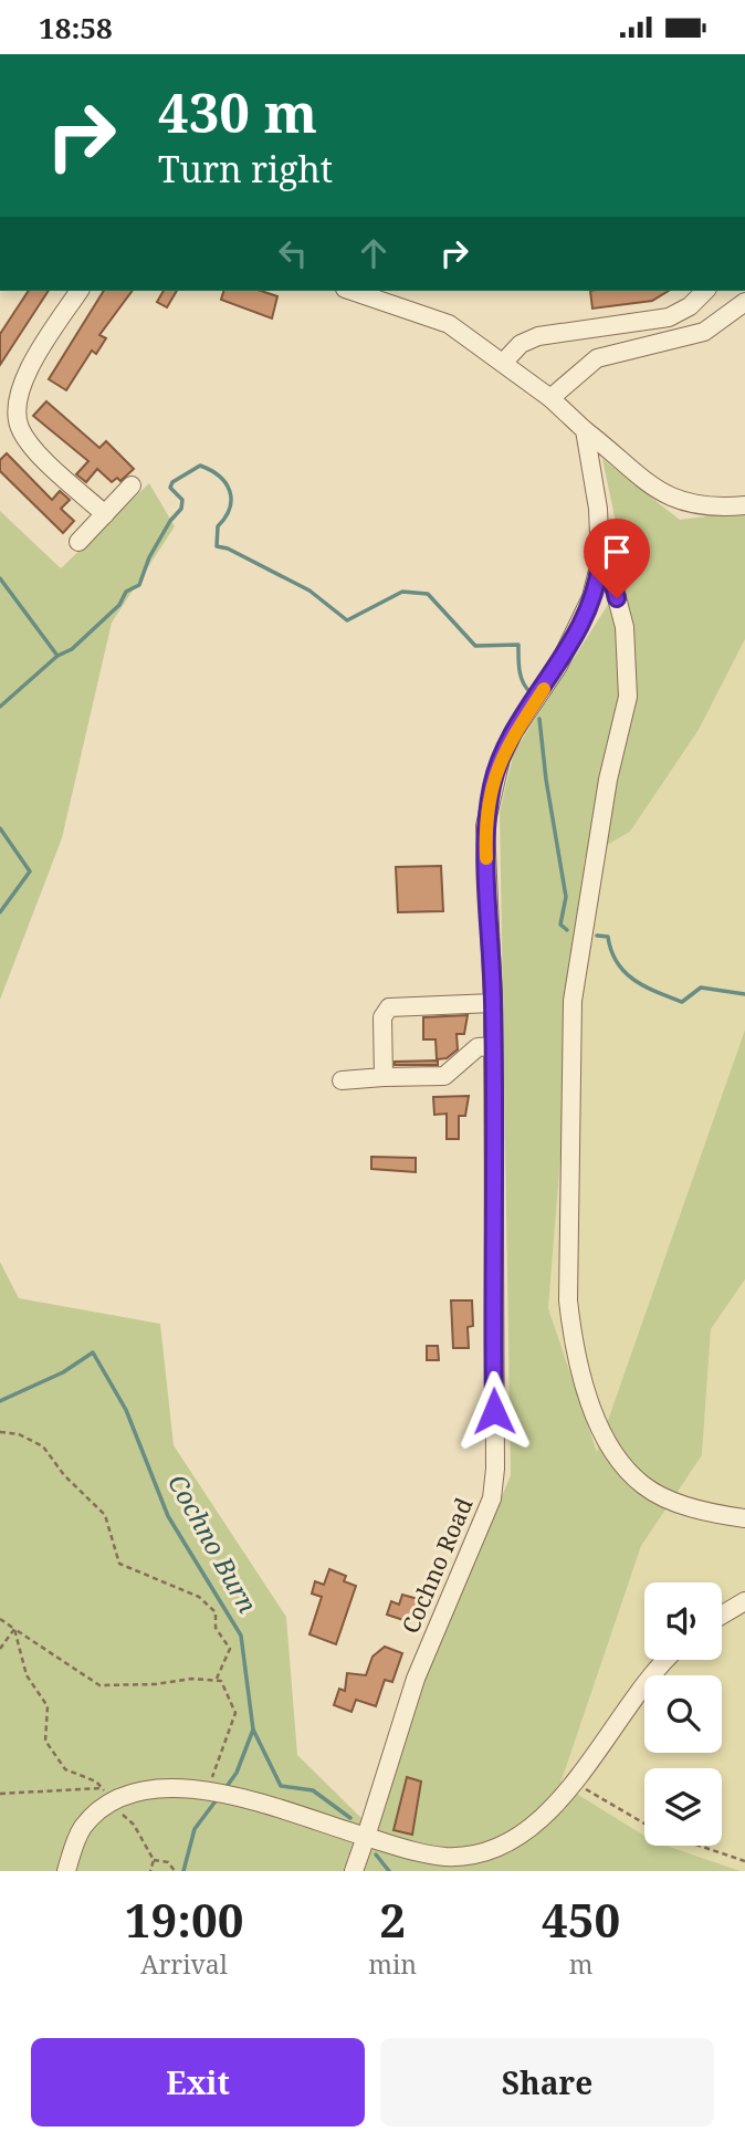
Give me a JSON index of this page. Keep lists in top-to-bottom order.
{
  "streets": {
    "street": ["Cochno Road"]
  },
  "water": ["Cochno Burn"],
  "page": {
    "status": "18:58",
    "turn": ["430 m", "Turn right"],
    "eta": [
      "19:00",
      "Arrival",
      "2",
      "min",
      "450",
      "m"
    ],
    "buttons": ["Exit", "Share"]
  }
}
